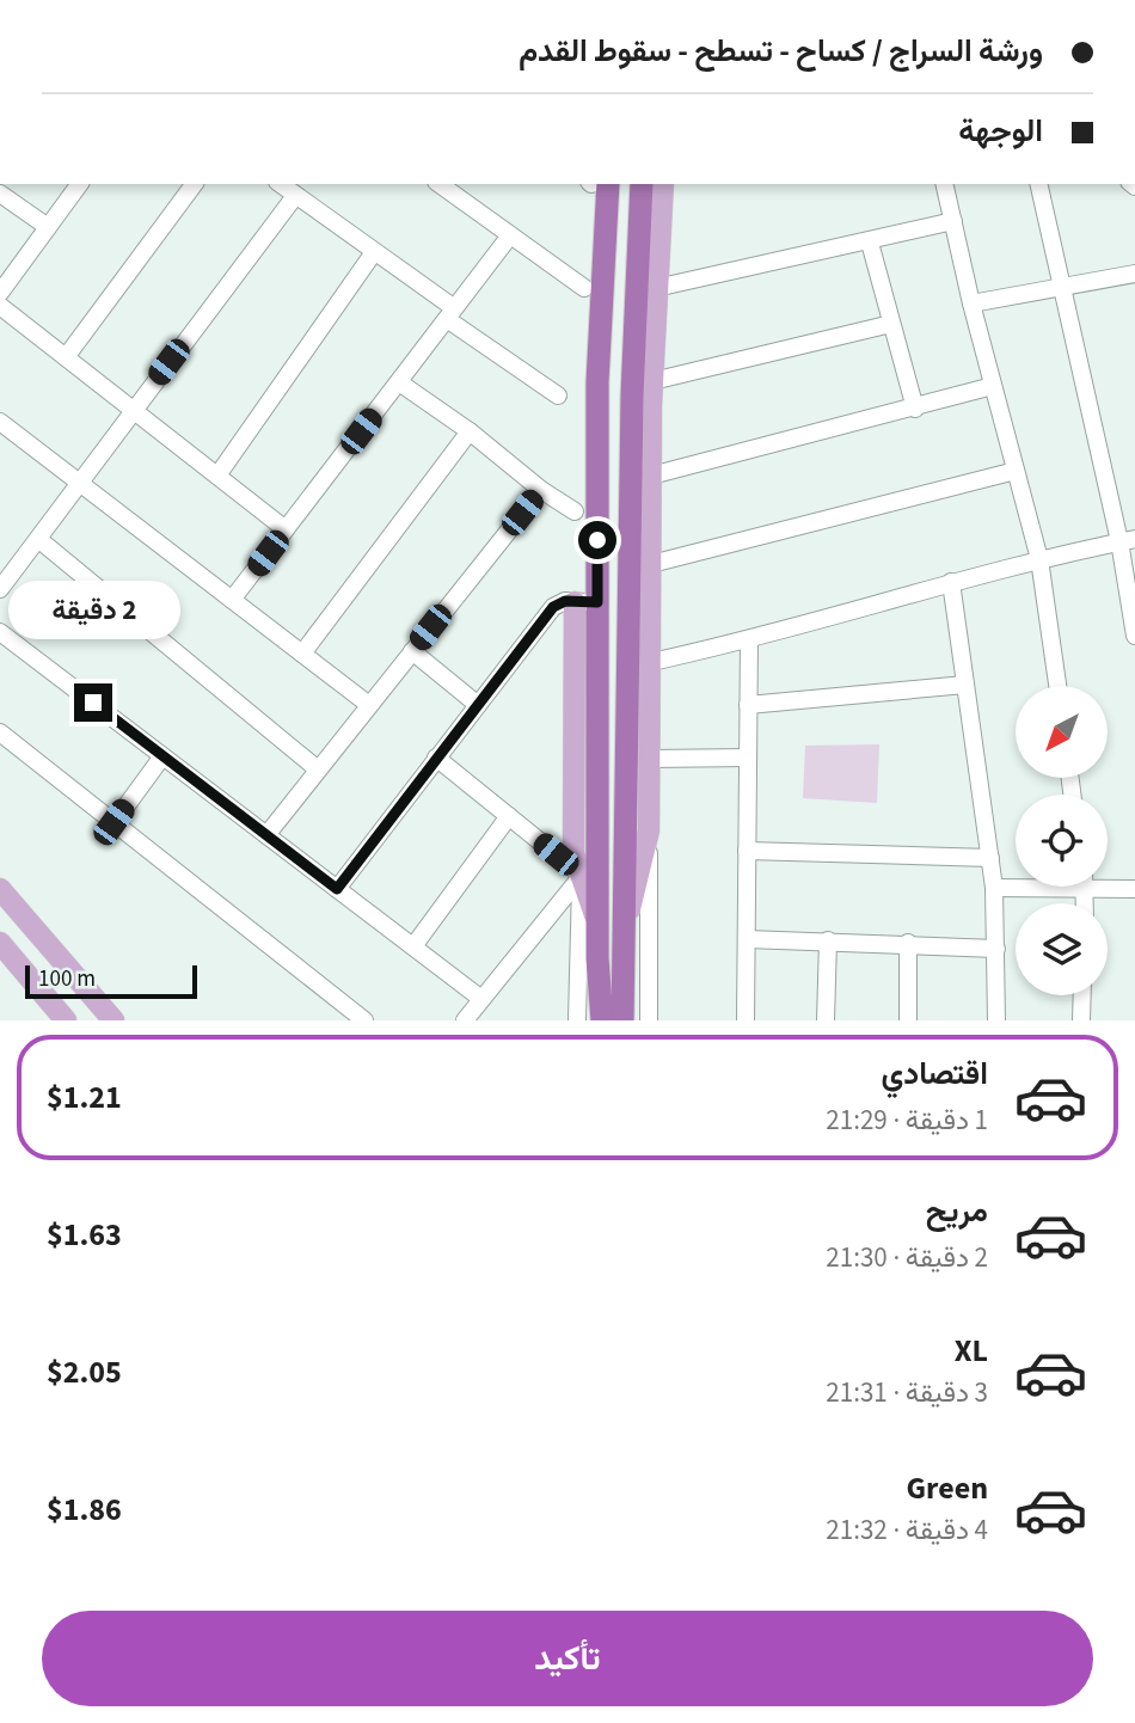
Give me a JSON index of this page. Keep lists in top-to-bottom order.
{
  "scale_bar": "100 m",
  "north": "bottom left",
  "page": {
    "banner": ["ورشة السراج / كساح - تسطح - سقوط القدم", "الوجهة"],
    "bubble": "2 دقيقة",
    "scale": "100 m",
    "list": [
      {
        "name": "اقتصادي",
        "note": "1 دقيقة · 21:29",
        "value": "$1.21"
      },
      {
        "name": "مريح",
        "note": "2 دقيقة · 21:30",
        "value": "$1.63"
      },
      {
        "name": "XL",
        "note": "3 دقيقة · 21:31",
        "value": "$2.05"
      },
      {
        "name": "Green",
        "note": "4 دقيقة · 21:32",
        "value": "$1.86"
      }
    ],
    "buttons": "تأكيد"
  }
}
